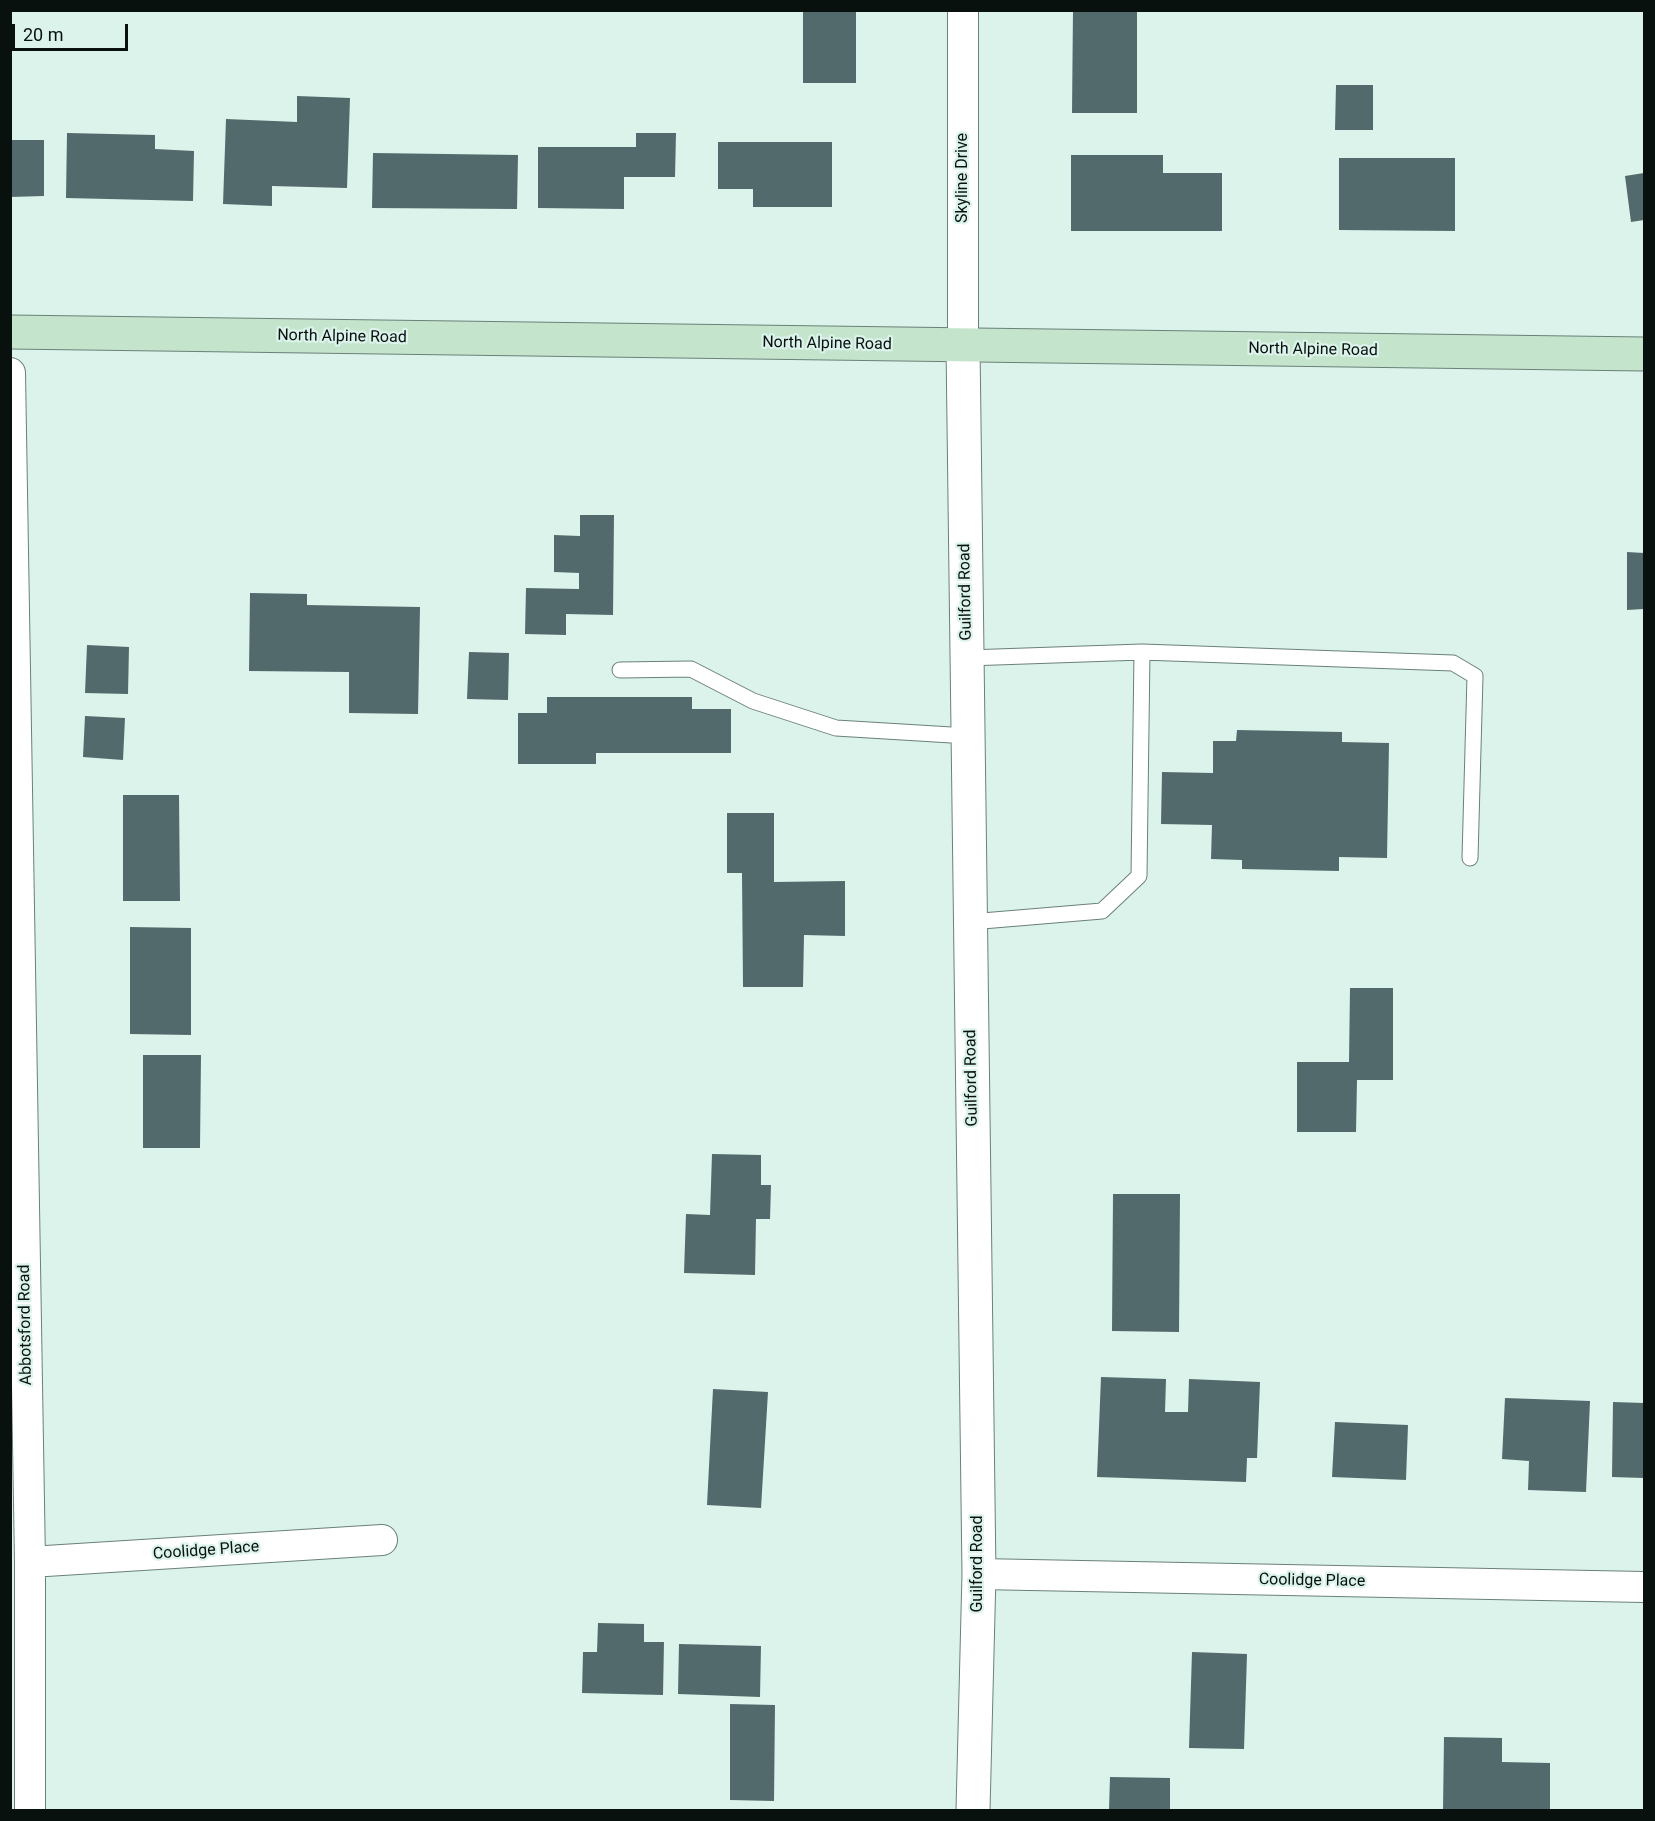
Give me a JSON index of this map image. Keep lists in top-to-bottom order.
{
  "streets": {
    "main road": ["North Alpine Road"],
    "street": [
      "Skyline Drive",
      "Guilford Road",
      "Abbotsford Road",
      "Coolidge Place"
    ]
  },
  "crossings": [
    ["Skyline Drive", "North Alpine Road"],
    ["Skyline Drive", "Guilford Road"],
    ["North Alpine Road", "Guilford Road"],
    ["Guilford Road", "Coolidge Place"],
    ["Abbotsford Road", "Coolidge Place"]
  ],
  "scale_bar": "20 m"
}
